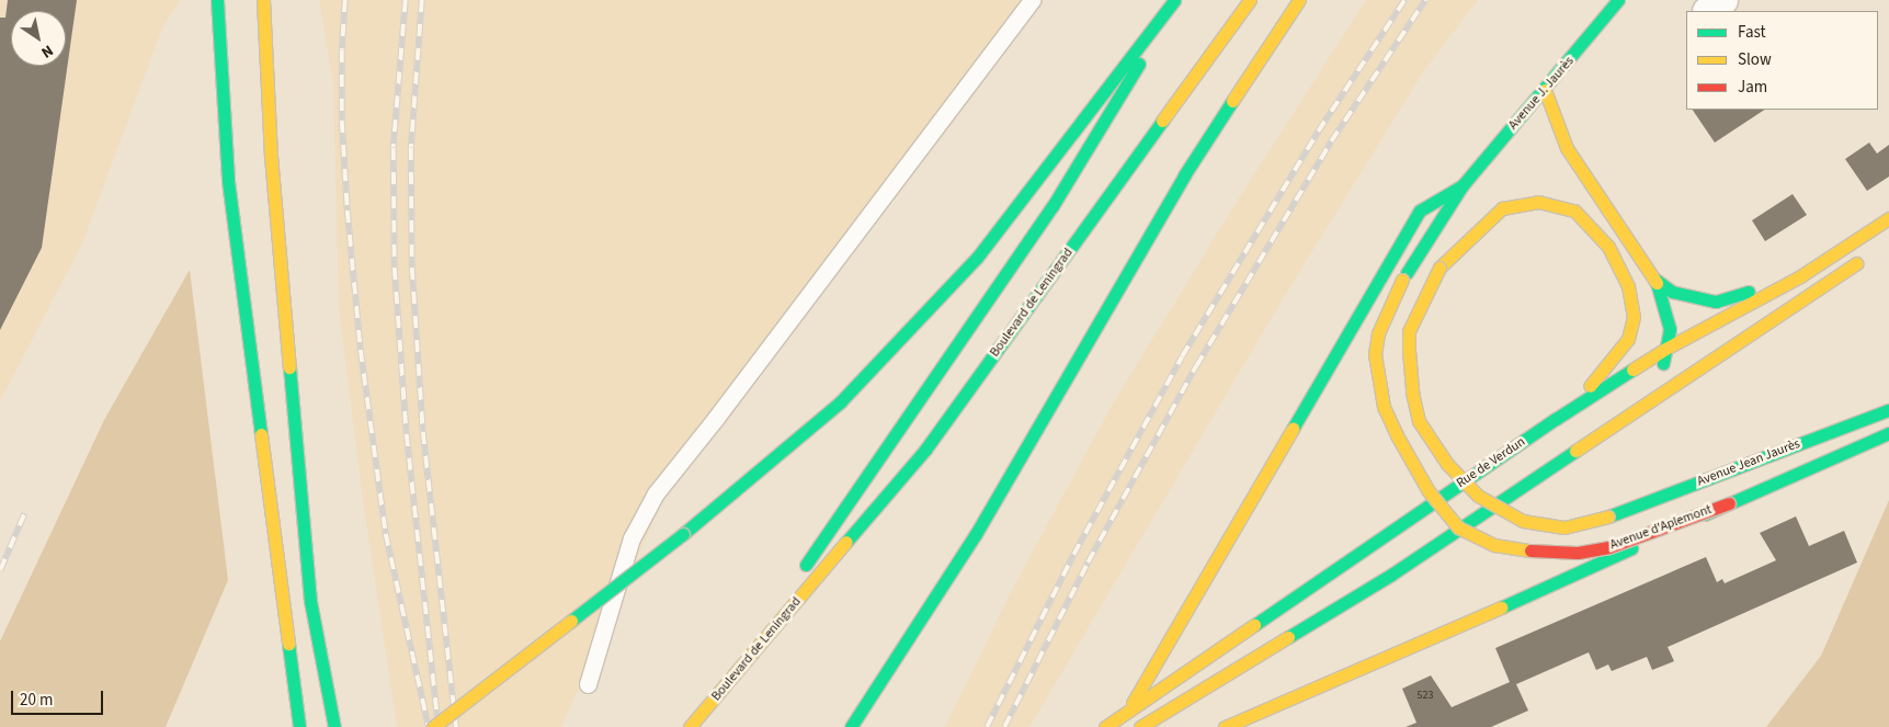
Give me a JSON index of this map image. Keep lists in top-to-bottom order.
{
  "streets": {
    "main road": [
      "Avenue J. Jaurès",
      "Boulevard de Leningrad",
      "Rue de Verdun",
      "Avenue Jean Jaurès",
      "Avenue d'Aplemont"
    ]
  },
  "crossings": [
    ["Avenue J. Jaurès", "Avenue d'Aplemont"],
    ["Avenue Jean Jaurès", "Avenue d'Aplemont"]
  ],
  "house_numbers": ["523"],
  "legend": ["Fast", "Slow", "Jam"],
  "scale_bar": "20 m",
  "north": "bottom right"
}
